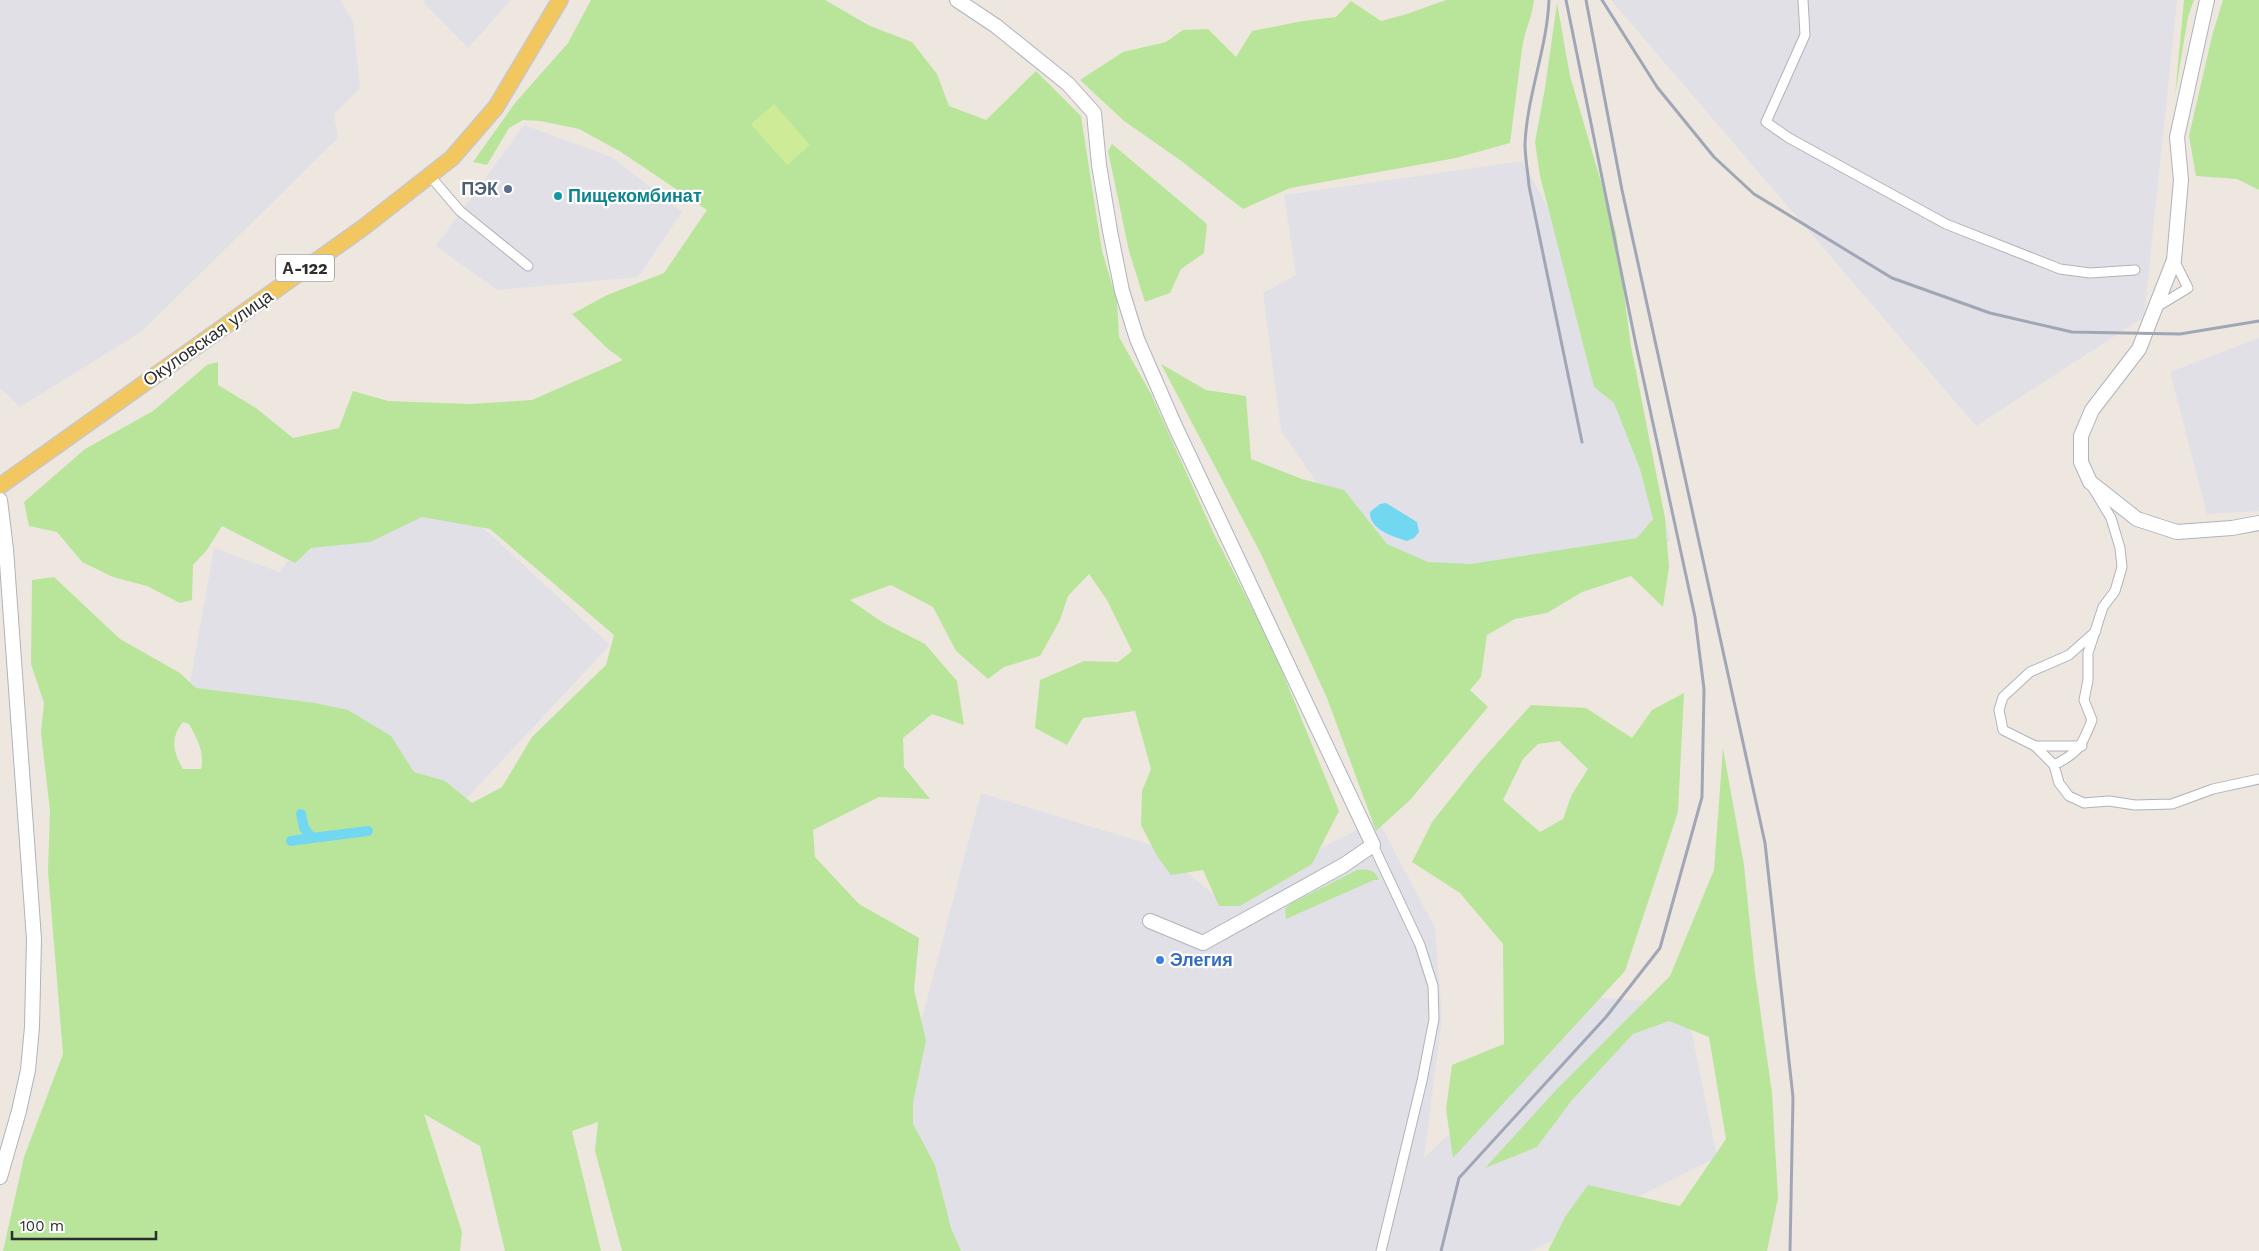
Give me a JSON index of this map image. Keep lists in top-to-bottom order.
{
  "streets": {
    "main road": ["А-122", "Окуловская улица"]
  },
  "places": ["ПЭК", "Пищекомбинат", "Элегия"],
  "scale_bar": "100 m"
}
